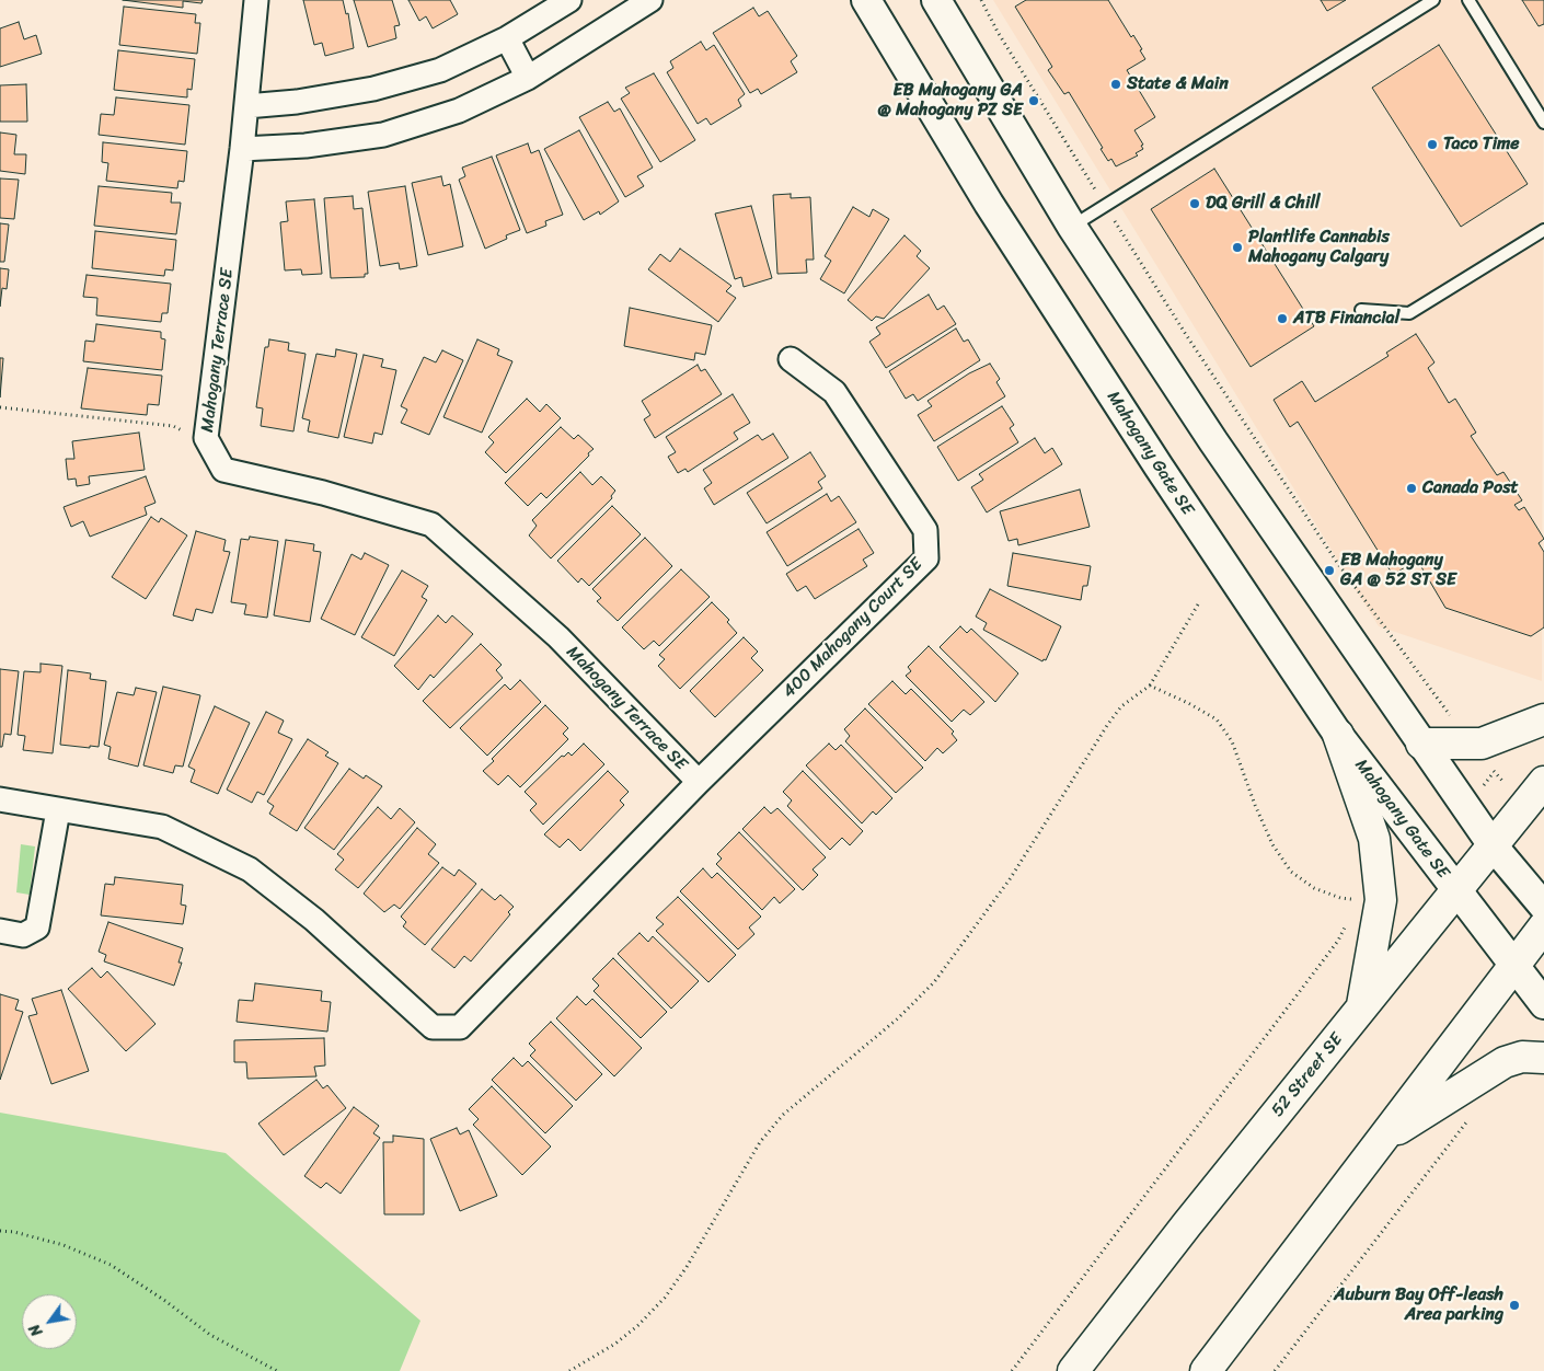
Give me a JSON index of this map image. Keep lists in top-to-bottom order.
{
  "streets": {
    "main road": ["52 Street SE"],
    "street": ["Mahogany Terrace SE", "Mahogany Gate SE", "400 Mahogany Court SE"]
  },
  "crossings": [
    ["Mahogany Terrace SE", "400 Mahogany Court SE"],
    ["Mahogany Gate SE", "52 Street SE"]
  ],
  "places": [
    "State & Main",
    "EB Mahogany GA @ Mahogany PZ SE",
    "Taco Time",
    "DQ Grill & Chill",
    "Plantlife Cannabis Mahogany Calgary",
    "ATB Financial",
    "Canada Post",
    "EB Mahogany GA @ 52 ST SE",
    "Auburn Bay Off-leash Area parking"
  ],
  "north": "bottom left"
}
